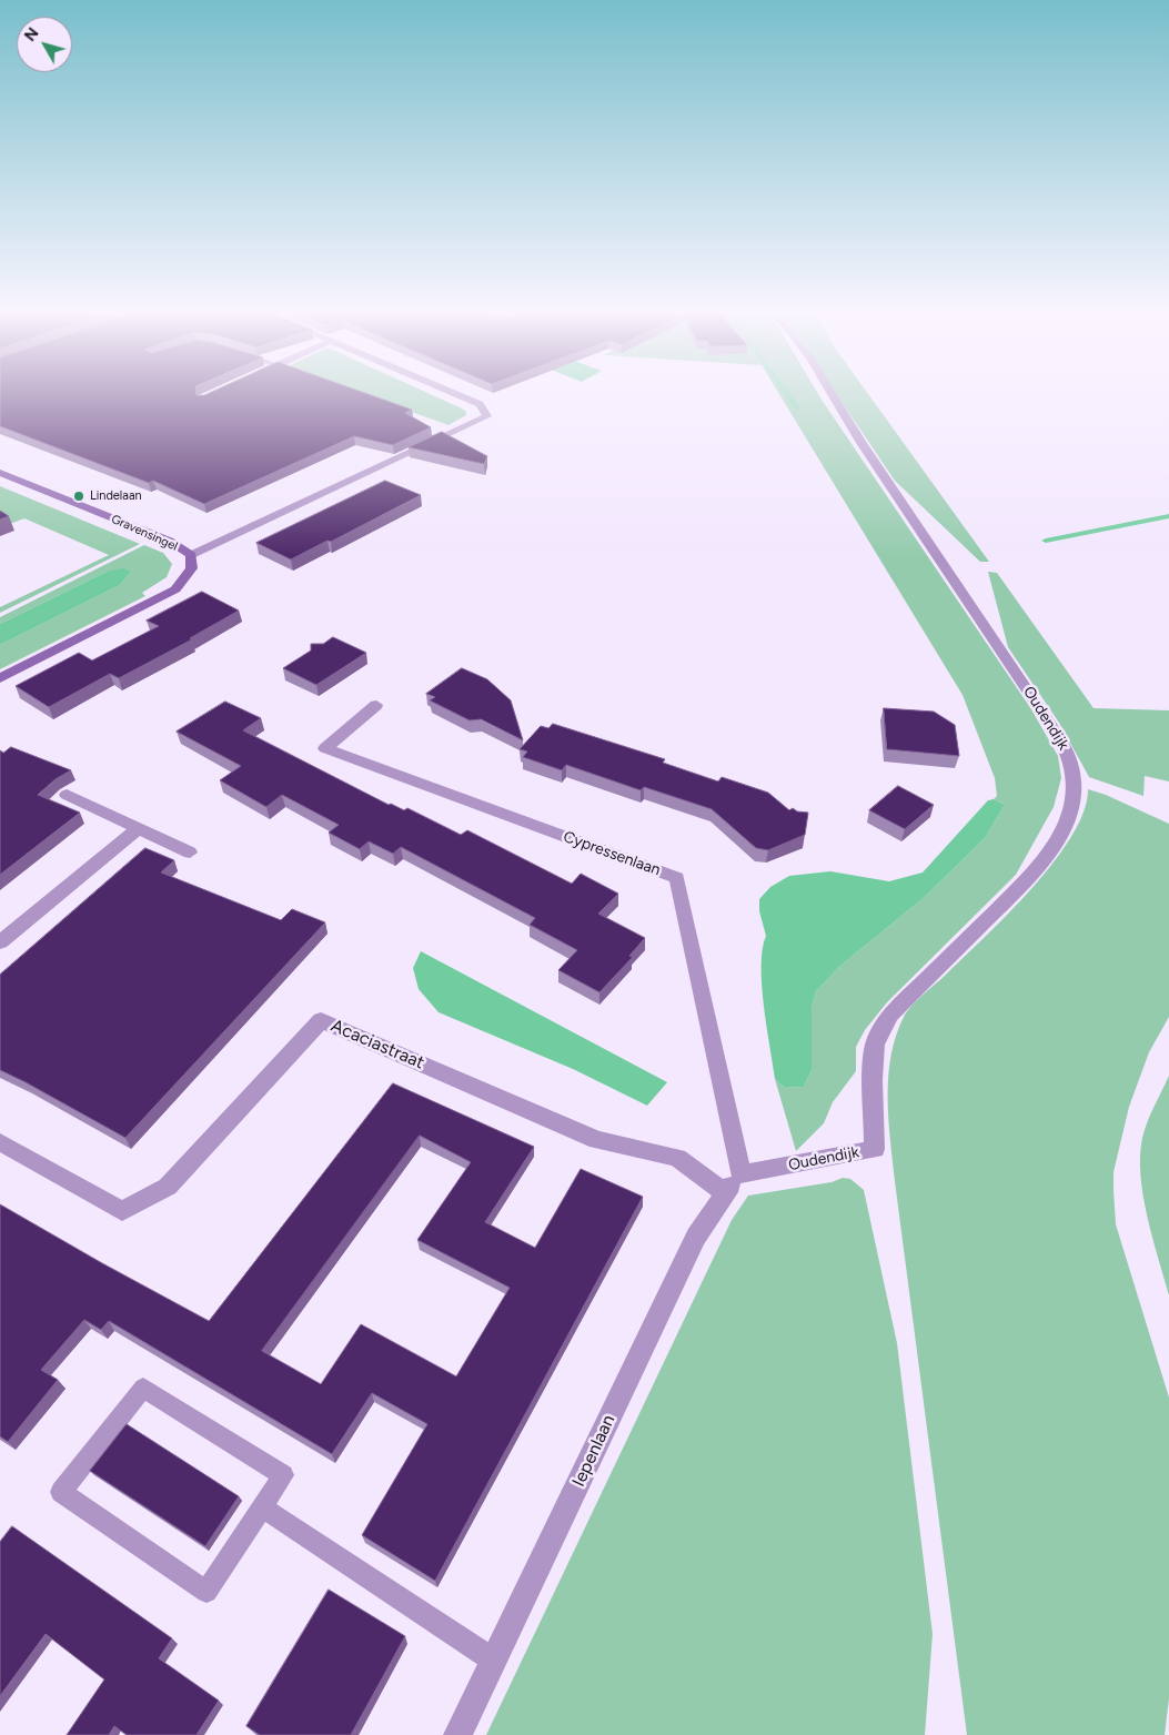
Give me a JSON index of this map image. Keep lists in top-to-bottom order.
{
  "streets": {
    "street": [
      "Gravensingel",
      "Oudendijk",
      "Cypressenlaan",
      "Acaciastraat",
      "Iepenlaan"
    ]
  },
  "crossings": [
    ["Oudendijk", "Cypressenlaan"],
    ["Oudendijk", "Acaciastraat"],
    ["Oudendijk", "Iepenlaan"],
    ["Cypressenlaan", "Acaciastraat"],
    ["Cypressenlaan", "Iepenlaan"],
    ["Acaciastraat", "Iepenlaan"]
  ],
  "places": ["Lindelaan"],
  "north": "top left"
}
